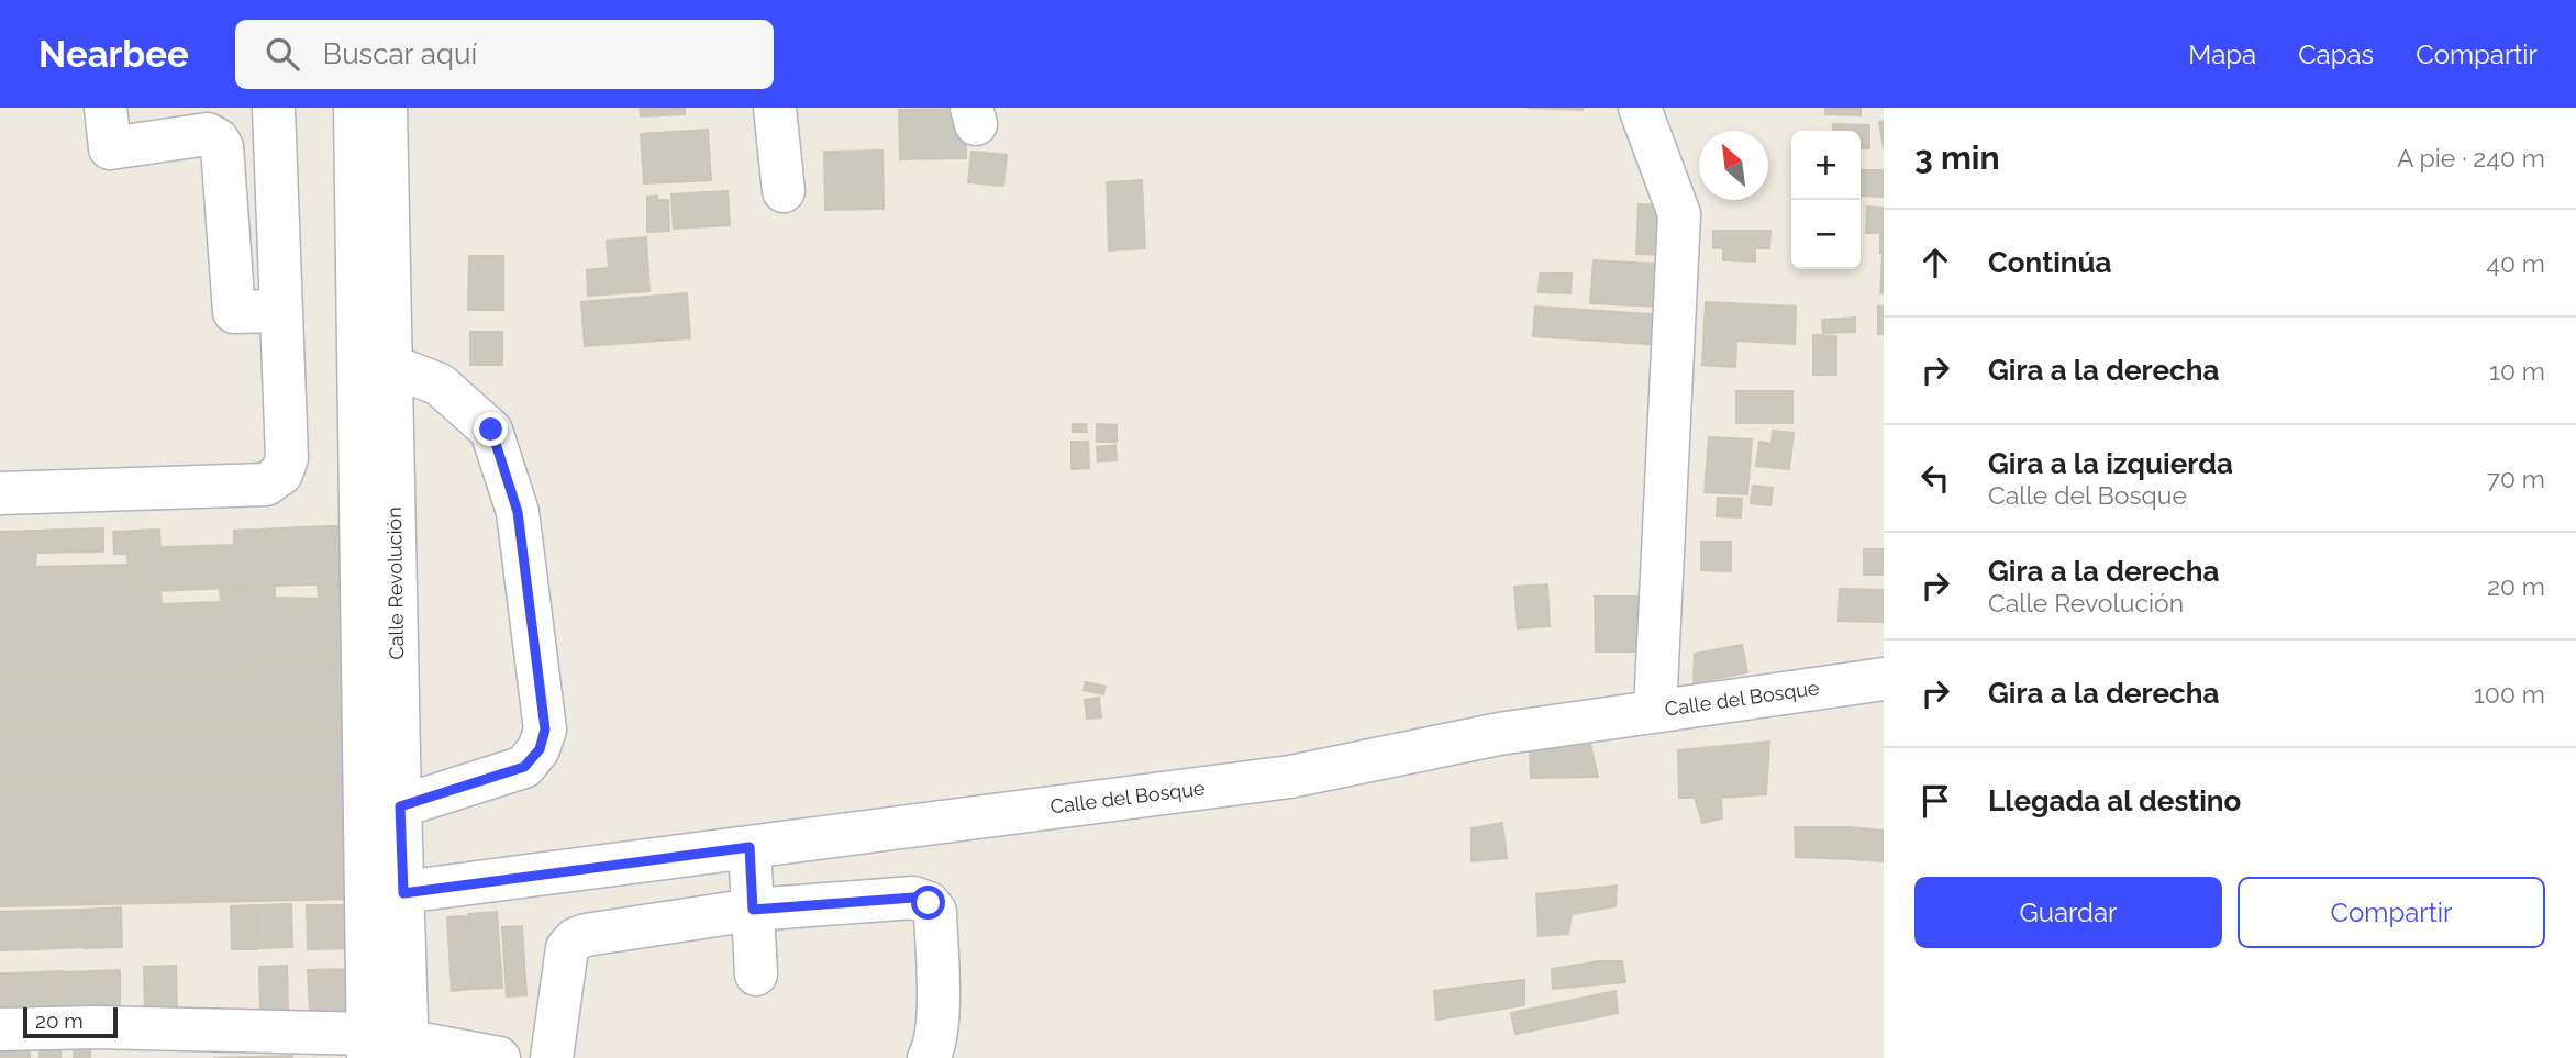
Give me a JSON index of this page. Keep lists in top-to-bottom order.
{
  "streets": {
    "street": ["Calle Revolución", "Calle del Bosque"]
  },
  "crossings": [
    ["Calle Revolución", "Calle del Bosque"]
  ],
  "scale_bar": "20 m",
  "north": "top left",
  "page": {
    "header": "Nearbee",
    "search": "Buscar aquí",
    "nav": ["Mapa", "Capas", "Compartir"],
    "heading": ["3 min", "A pie · 240 m"],
    "map_buttons": ["+", "−"],
    "list": [
      ["Continúa", "40 m"],
      ["Gira a la derecha", "10 m"],
      ["Gira a la izquierda", "Calle del Bosque", "70 m"],
      ["Gira a la derecha", "Calle Revolución", "20 m"],
      ["Gira a la derecha", "100 m"],
      "Llegada al destino"
    ],
    "buttons": ["Guardar", "Compartir"],
    "scale": "20 m"
  }
}
